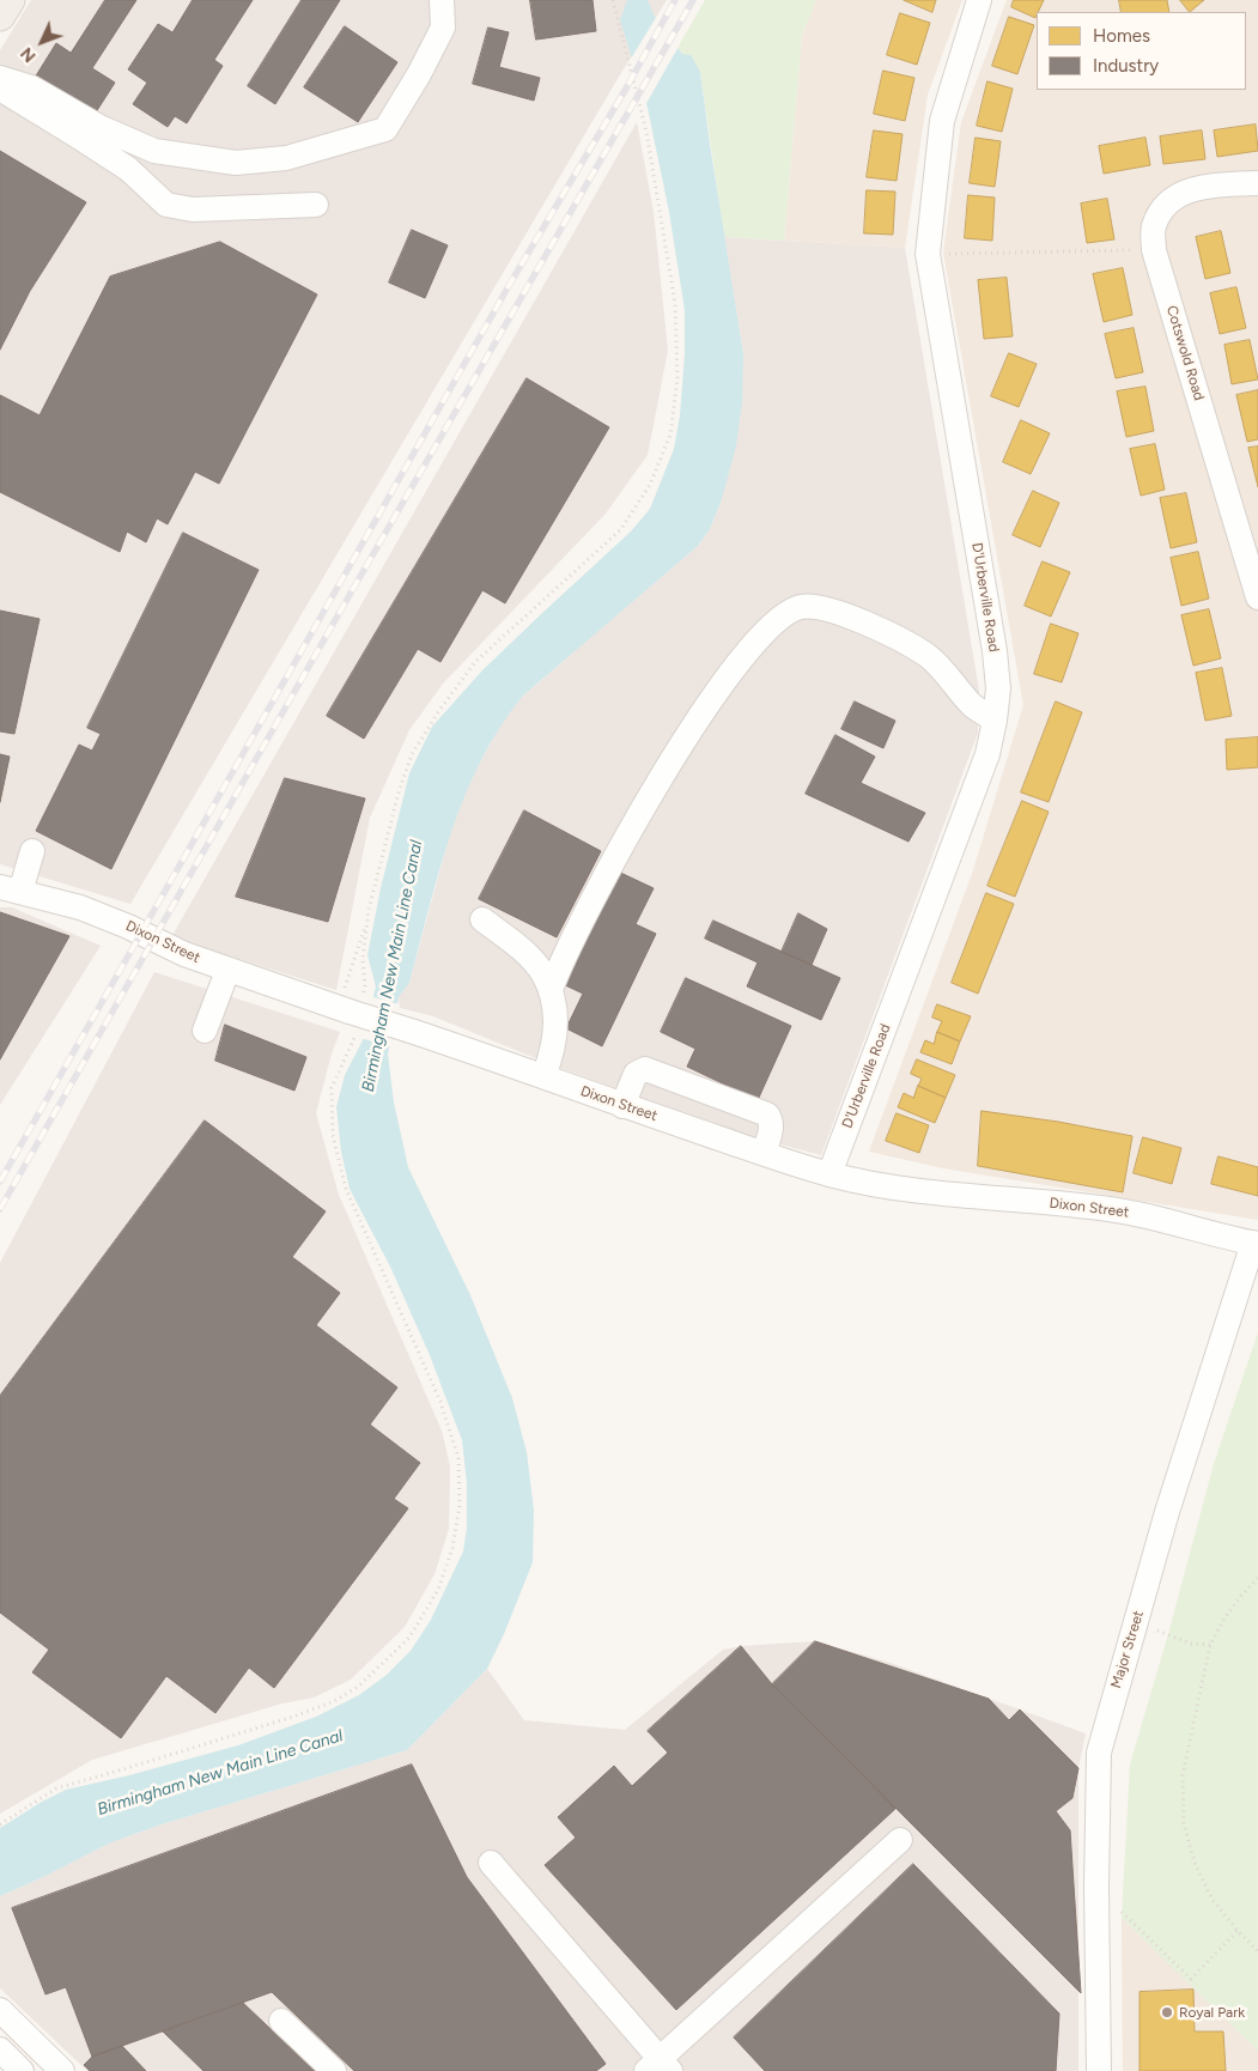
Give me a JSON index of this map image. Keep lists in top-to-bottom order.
{
  "streets": {
    "street": [
      "Cotswold Road",
      "D'Urberville Road",
      "Dixon Street",
      "Major Street"
    ]
  },
  "crossings": [
    ["D'Urberville Road", "Dixon Street"],
    ["Dixon Street", "Major Street"]
  ],
  "water": ["Birmingham New Main Line Canal"],
  "places": ["Royal Park"],
  "legend": ["Homes", "Industry"],
  "north": "bottom left"
}
